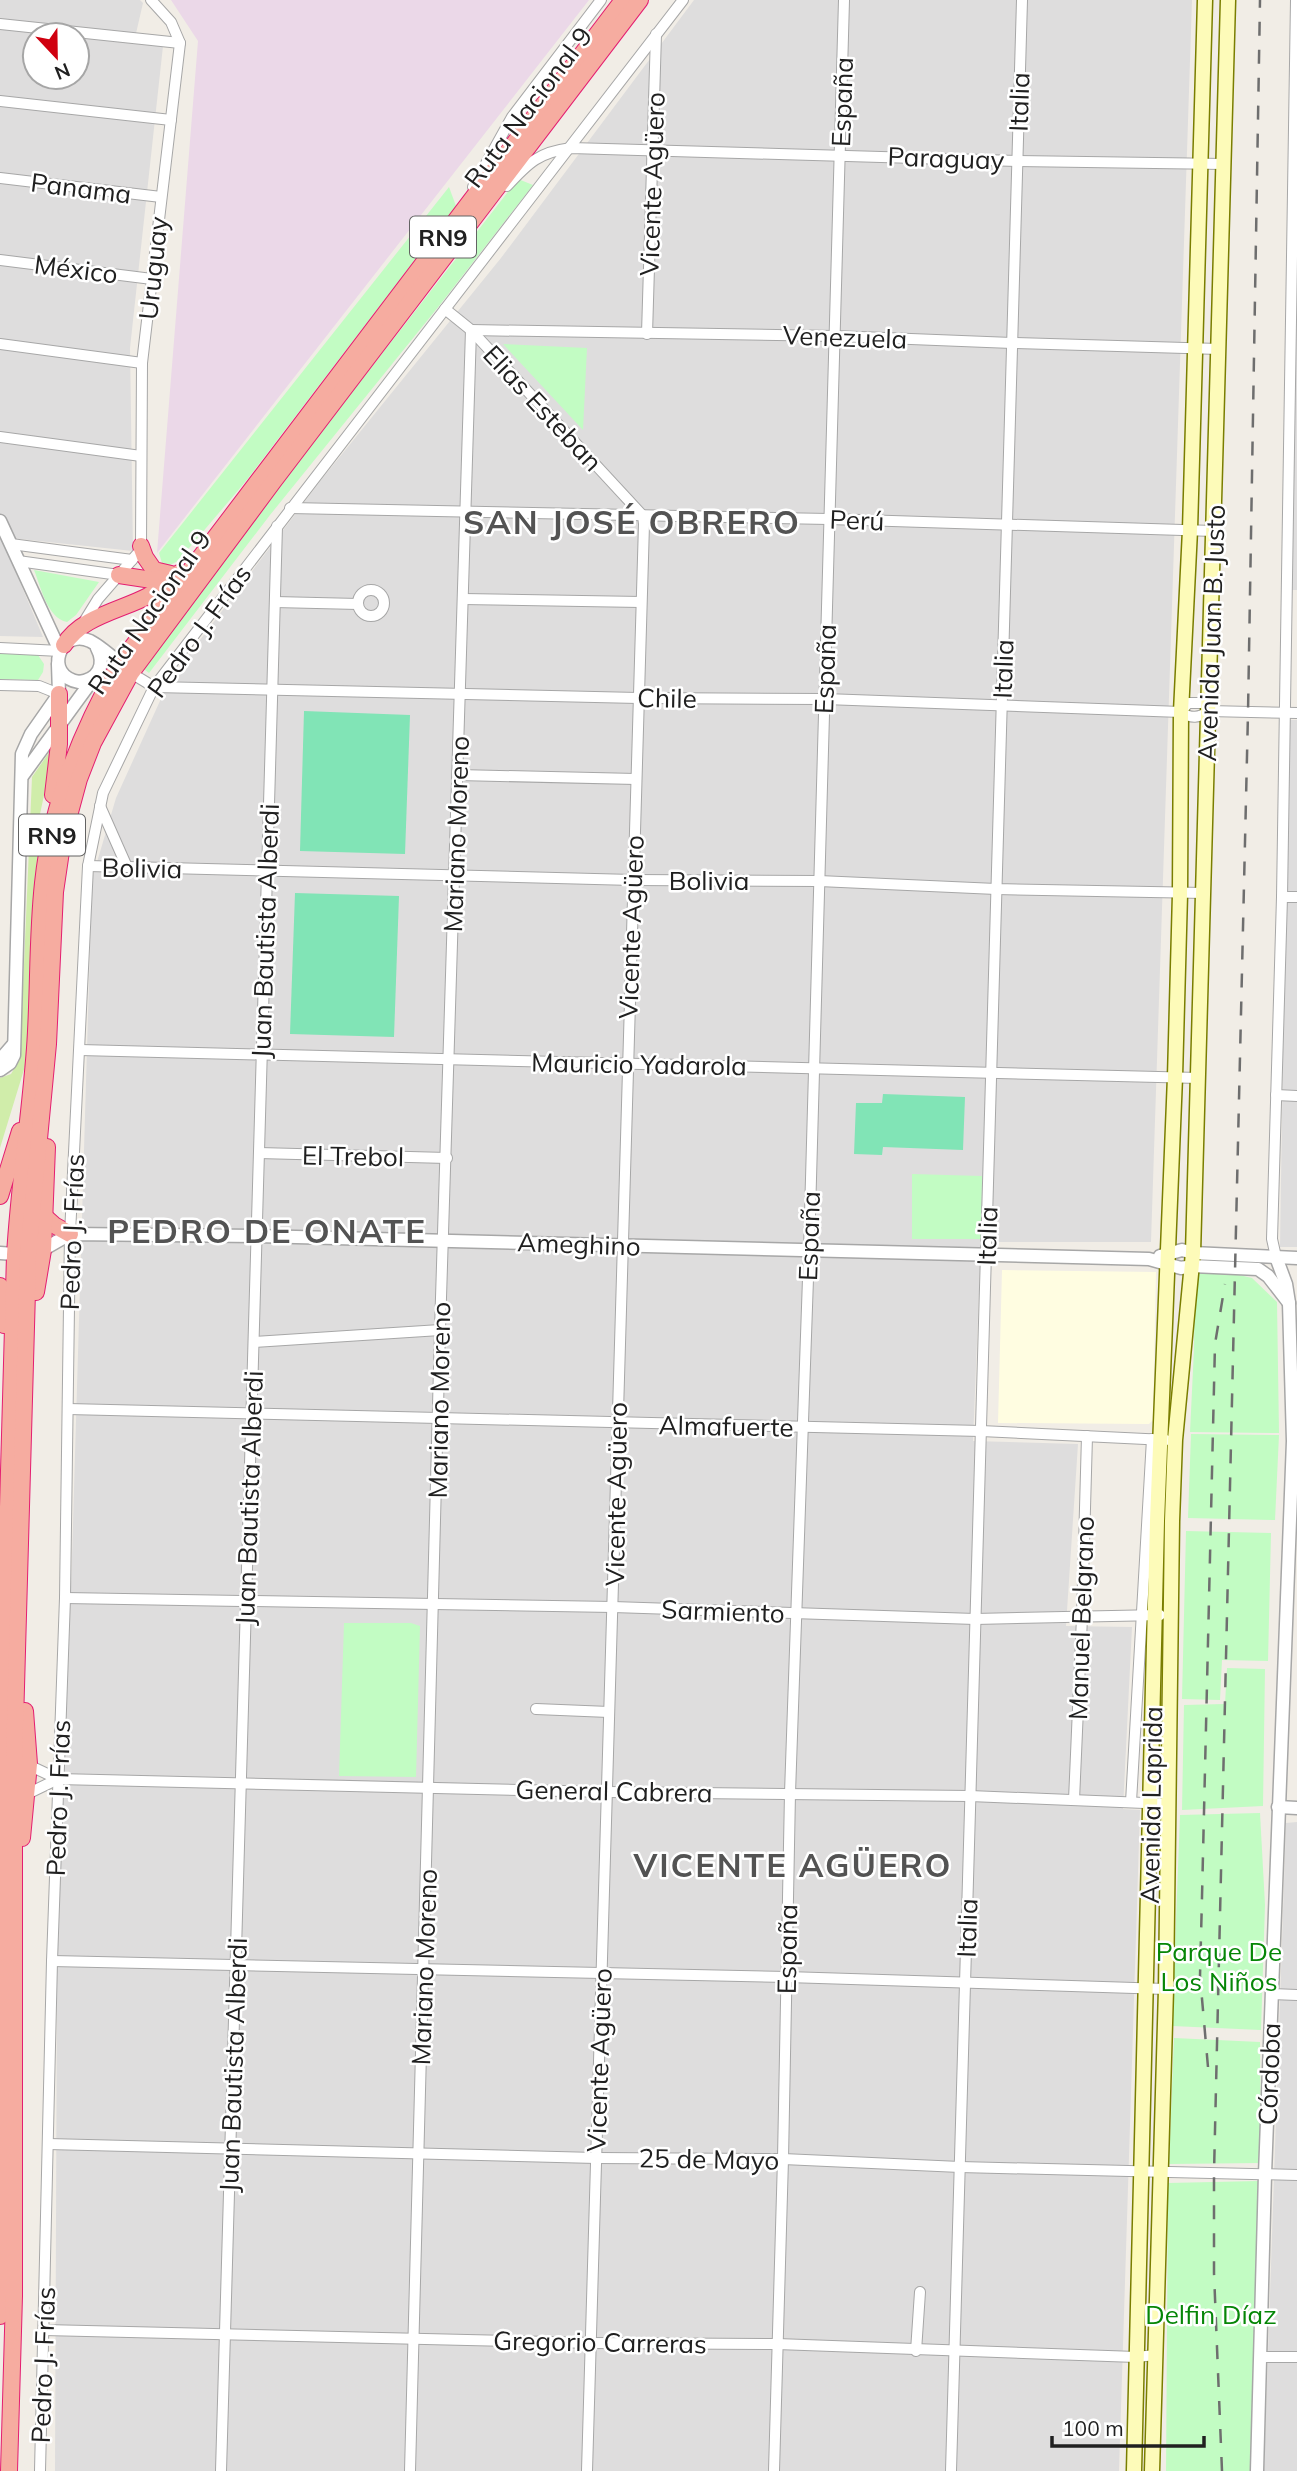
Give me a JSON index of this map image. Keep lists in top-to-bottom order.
{
  "streets": {
    "highway": ["Ruta Nacional 9", "RN9"],
    "main road": ["Avenida Juan B. Justo", "Avenida Laprida"],
    "street": [
      "España",
      "Italia",
      "Paraguay",
      "Vicente Agüero",
      "Panama",
      "Uruguay",
      "México",
      "Venezuela",
      "Elias Esteban",
      "Perú",
      "Pedro J. Frías",
      "Chile",
      "Mariano Moreno",
      "Bolivia",
      "Juan Bautista Alberdi",
      "Mauricio Yadarola",
      "El Trebol",
      "Ameghino",
      "Almafuerte",
      "Sarmiento",
      "Manuel Belgrano",
      "General Cabrera",
      "Córdoba",
      "25 de Mayo",
      "Gregorio Carreras"
    ]
  },
  "crossings": [
    ["España", "Paraguay"],
    ["España", "Venezuela"],
    ["España", "Perú"],
    ["España", "Chile"],
    ["España", "Bolivia"],
    ["España", "Mauricio Yadarola"],
    ["España", "Ameghino"],
    ["España", "Almafuerte"],
    ["España", "Sarmiento"],
    ["España", "General Cabrera"],
    ["España", "25 de Mayo"],
    ["España", "Gregorio Carreras"],
    ["Italia", "Paraguay"],
    ["Italia", "Venezuela"],
    ["Italia", "Perú"],
    ["Italia", "Chile"],
    ["Italia", "Bolivia"],
    ["Italia", "Mauricio Yadarola"],
    ["Italia", "Ameghino"],
    ["Italia", "Almafuerte"],
    ["Italia", "Sarmiento"],
    ["Italia", "General Cabrera"],
    ["Italia", "25 de Mayo"],
    ["Italia", "Gregorio Carreras"],
    ["Ruta Nacional 9", "Paraguay"],
    ["Ruta Nacional 9", "RN9"],
    ["Paraguay", "Vicente Agüero"],
    ["Paraguay", "Pedro J. Frías"],
    ["Paraguay", "Avenida Juan B. Justo"],
    ["Vicente Agüero", "Venezuela"],
    ["Vicente Agüero", "Elias Esteban"],
    ["Vicente Agüero", "Perú"],
    ["Vicente Agüero", "Pedro J. Frías"],
    ["Vicente Agüero", "Chile"],
    ["Vicente Agüero", "Bolivia"],
    ["Vicente Agüero", "Mauricio Yadarola"],
    ["Vicente Agüero", "Ameghino"],
    ["Vicente Agüero", "Almafuerte"],
    ["Vicente Agüero", "Sarmiento"],
    ["Vicente Agüero", "General Cabrera"],
    ["Vicente Agüero", "25 de Mayo"],
    ["Vicente Agüero", "Gregorio Carreras"],
    ["Panama", "Uruguay"],
    ["Uruguay", "México"],
    ["Venezuela", "Elias Esteban"],
    ["Venezuela", "Avenida Juan B. Justo"],
    ["Venezuela", "Mariano Moreno"],
    ["Elias Esteban", "Perú"],
    ["Elias Esteban", "Pedro J. Frías"],
    ["Elias Esteban", "Mariano Moreno"],
    ["Perú", "Pedro J. Frías"],
    ["Perú", "Avenida Juan B. Justo"],
    ["Perú", "Mariano Moreno"],
    ["Pedro J. Frías", "Chile"],
    ["Pedro J. Frías", "Bolivia"],
    ["Pedro J. Frías", "Juan Bautista Alberdi"],
    ["Pedro J. Frías", "Mauricio Yadarola"],
    ["Pedro J. Frías", "Ameghino"],
    ["Pedro J. Frías", "Almafuerte"],
    ["Pedro J. Frías", "Sarmiento"],
    ["Pedro J. Frías", "General Cabrera"],
    ["Pedro J. Frías", "25 de Mayo"],
    ["Pedro J. Frías", "Gregorio Carreras"],
    ["Avenida Juan B. Justo", "Chile"],
    ["Avenida Juan B. Justo", "Bolivia"],
    ["Avenida Juan B. Justo", "Mauricio Yadarola"],
    ["Avenida Juan B. Justo", "Ameghino"],
    ["Avenida Juan B. Justo", "Avenida Laprida"],
    ["Chile", "Mariano Moreno"],
    ["Chile", "Juan Bautista Alberdi"],
    ["Chile", "Córdoba"],
    ["Mariano Moreno", "Bolivia"],
    ["Mariano Moreno", "Mauricio Yadarola"],
    ["Mariano Moreno", "El Trebol"],
    ["Mariano Moreno", "Ameghino"],
    ["Mariano Moreno", "Almafuerte"],
    ["Mariano Moreno", "Sarmiento"],
    ["Mariano Moreno", "General Cabrera"],
    ["Mariano Moreno", "25 de Mayo"],
    ["Mariano Moreno", "Gregorio Carreras"],
    ["Bolivia", "Juan Bautista Alberdi"],
    ["Juan Bautista Alberdi", "Mauricio Yadarola"],
    ["Juan Bautista Alberdi", "El Trebol"],
    ["Juan Bautista Alberdi", "Ameghino"],
    ["Juan Bautista Alberdi", "Almafuerte"],
    ["Juan Bautista Alberdi", "Sarmiento"],
    ["Juan Bautista Alberdi", "General Cabrera"],
    ["Juan Bautista Alberdi", "25 de Mayo"],
    ["Juan Bautista Alberdi", "Gregorio Carreras"],
    ["Ameghino", "Avenida Laprida"],
    ["Almafuerte", "Manuel Belgrano"],
    ["Almafuerte", "Avenida Laprida"],
    ["Sarmiento", "Manuel Belgrano"],
    ["Sarmiento", "Avenida Laprida"],
    ["Manuel Belgrano", "General Cabrera"],
    ["General Cabrera", "Avenida Laprida"],
    ["Avenida Laprida", "25 de Mayo"],
    ["Avenida Laprida", "Gregorio Carreras"],
    ["Córdoba", "25 de Mayo"]
  ],
  "districts": ["SAN JOSÉ OBRERO", "PEDRO DE ONATE", "VICENTE AGÜERO"],
  "parks": ["Parque De Los Niños", "Delfin Díaz"],
  "scale_bar": "100 m",
  "north": "bottom"
}
